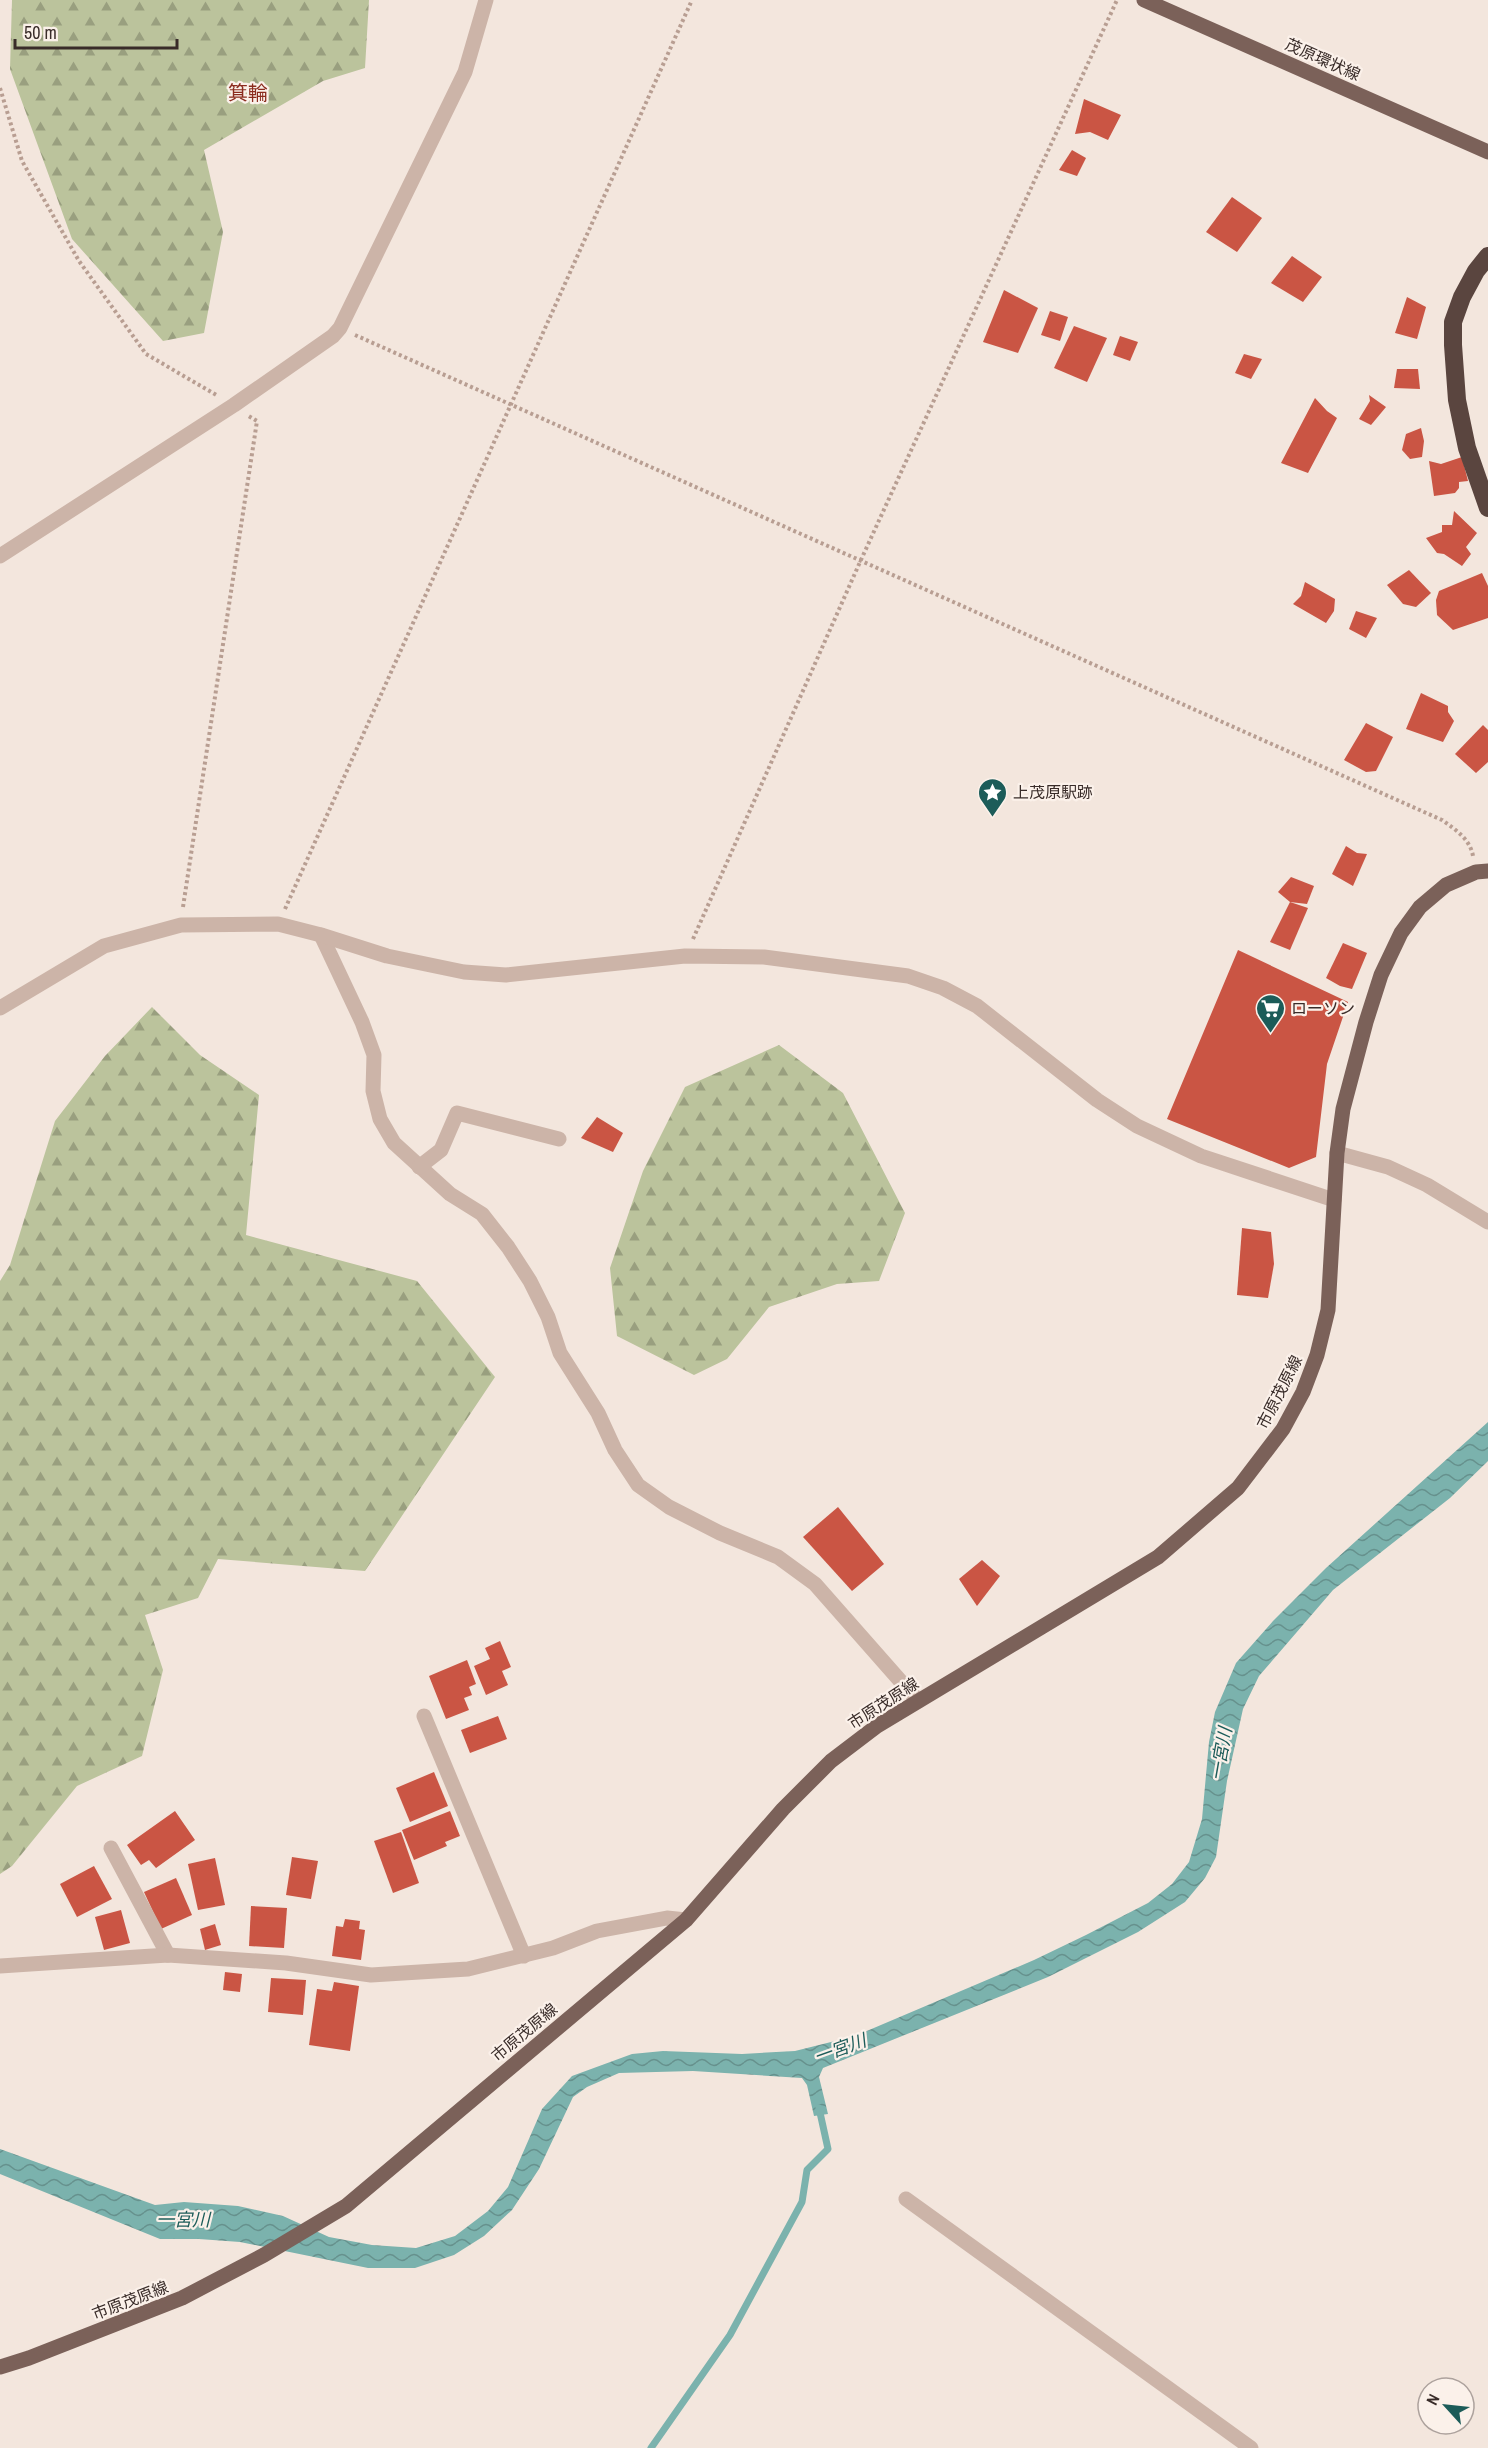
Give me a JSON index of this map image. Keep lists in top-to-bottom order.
{
  "streets": {
    "main road": ["茂原環状線", "市原茂原線"]
  },
  "districts": ["箕輪"],
  "water": ["一宮川"],
  "places": {
    "place": ["上茂原駅跡"],
    "supermarket": ["ローソン"]
  },
  "scale_bar": "50 m",
  "north": "top left"
}
